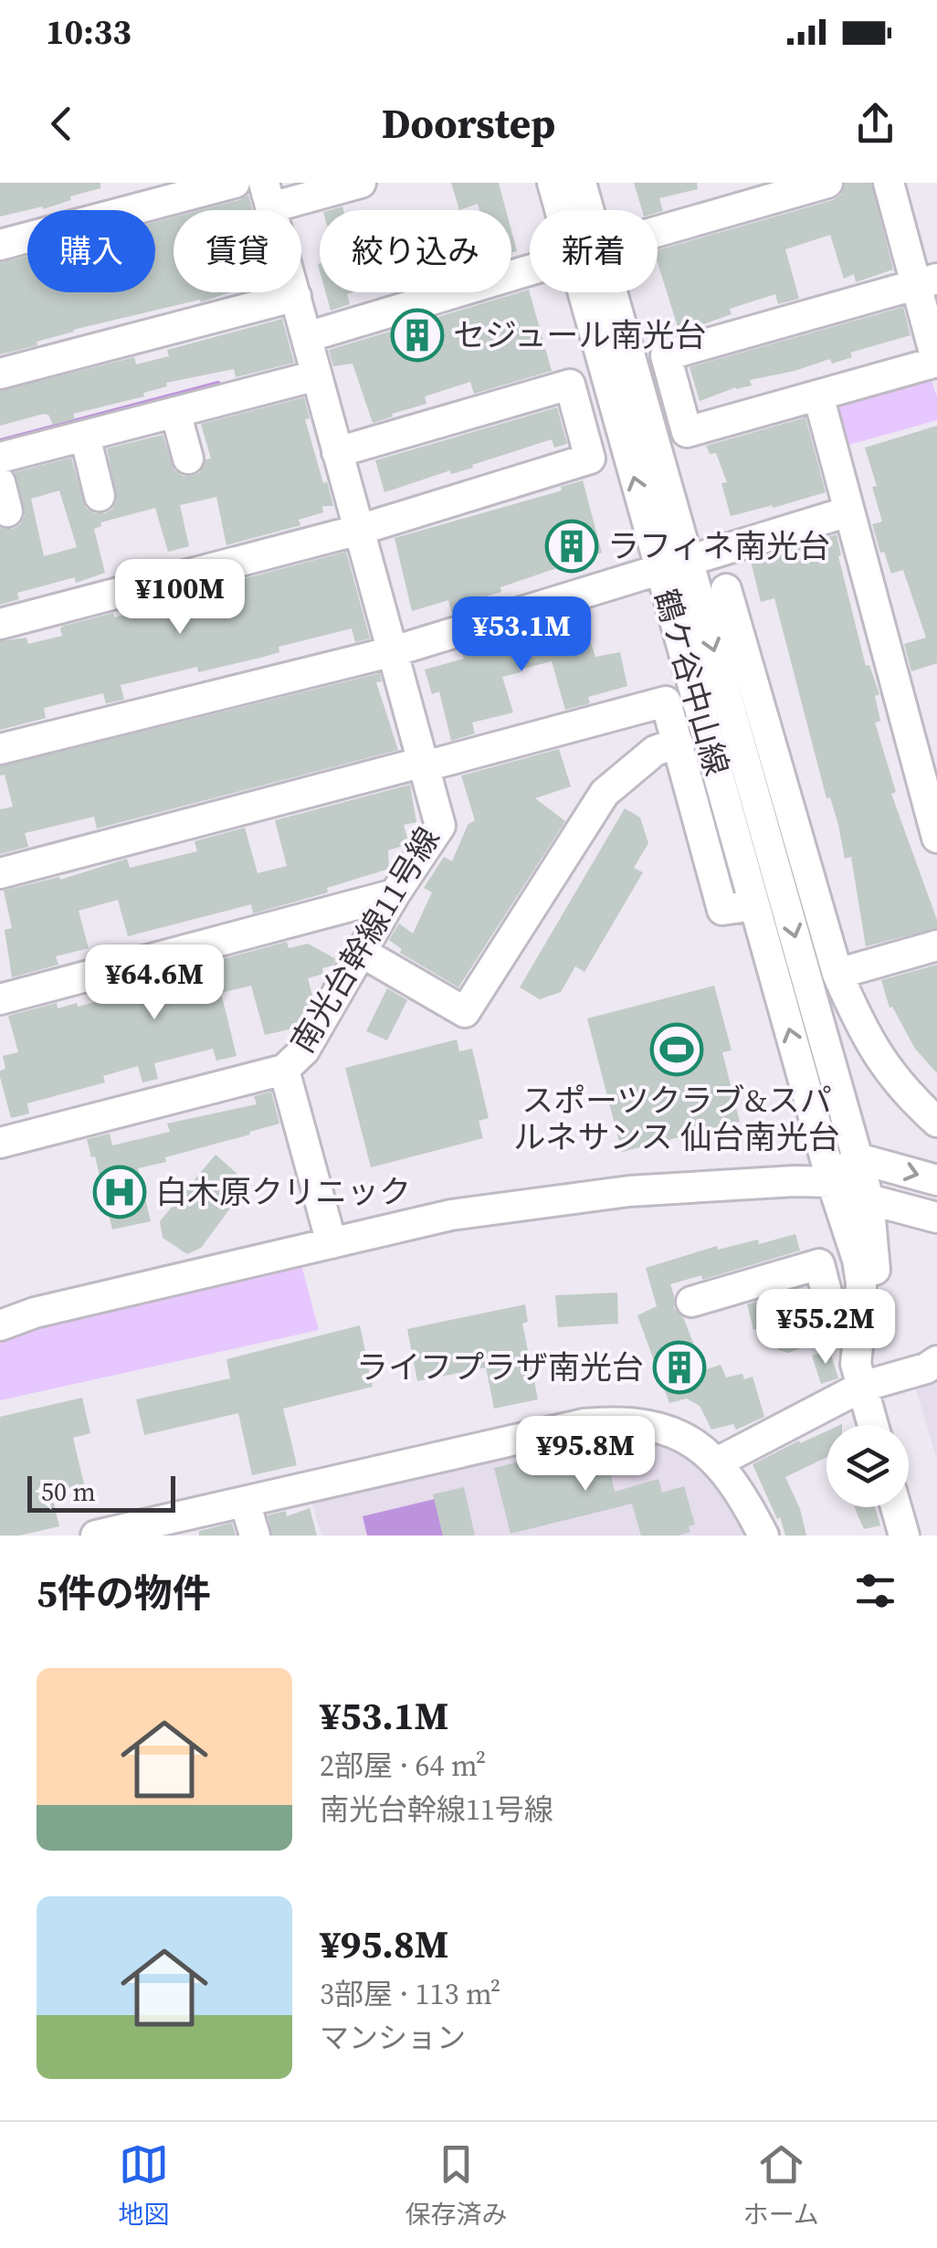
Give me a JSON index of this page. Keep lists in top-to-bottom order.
{
  "streets": {
    "street": ["鶴ケ谷中山線", "南光台幹線11号線"]
  },
  "places": {
    "building": ["セジュール南光台", "ラフィネ南光台", "ライフプラザ南光台"],
    "sports": ["スポーツクラブ&スパ ルネサンス 仙台南光台"],
    "hospital": ["白木原クリニック"]
  },
  "scale_bar": "50 m",
  "page": {
    "status": "10:33",
    "header": "Doorstep",
    "chip": [
      "購入",
      "賃貸",
      "絞り込み",
      "新着"
    ],
    "price": [
      "¥100M",
      "¥53.1M",
      "¥64.6M",
      "¥55.2M",
      "¥95.8M"
    ],
    "scale": "50 m",
    "heading": "5件の物件",
    "list": [
      {
        "name": "¥53.1M",
        "note": "2部屋 · 64 m² · 南光台幹線11号線"
      },
      {
        "name": "¥95.8M",
        "note": "3部屋 · 113 m² · マンション"
      }
    ],
    "tabs": ["地図", "保存済み", "ホーム"]
  }
}
